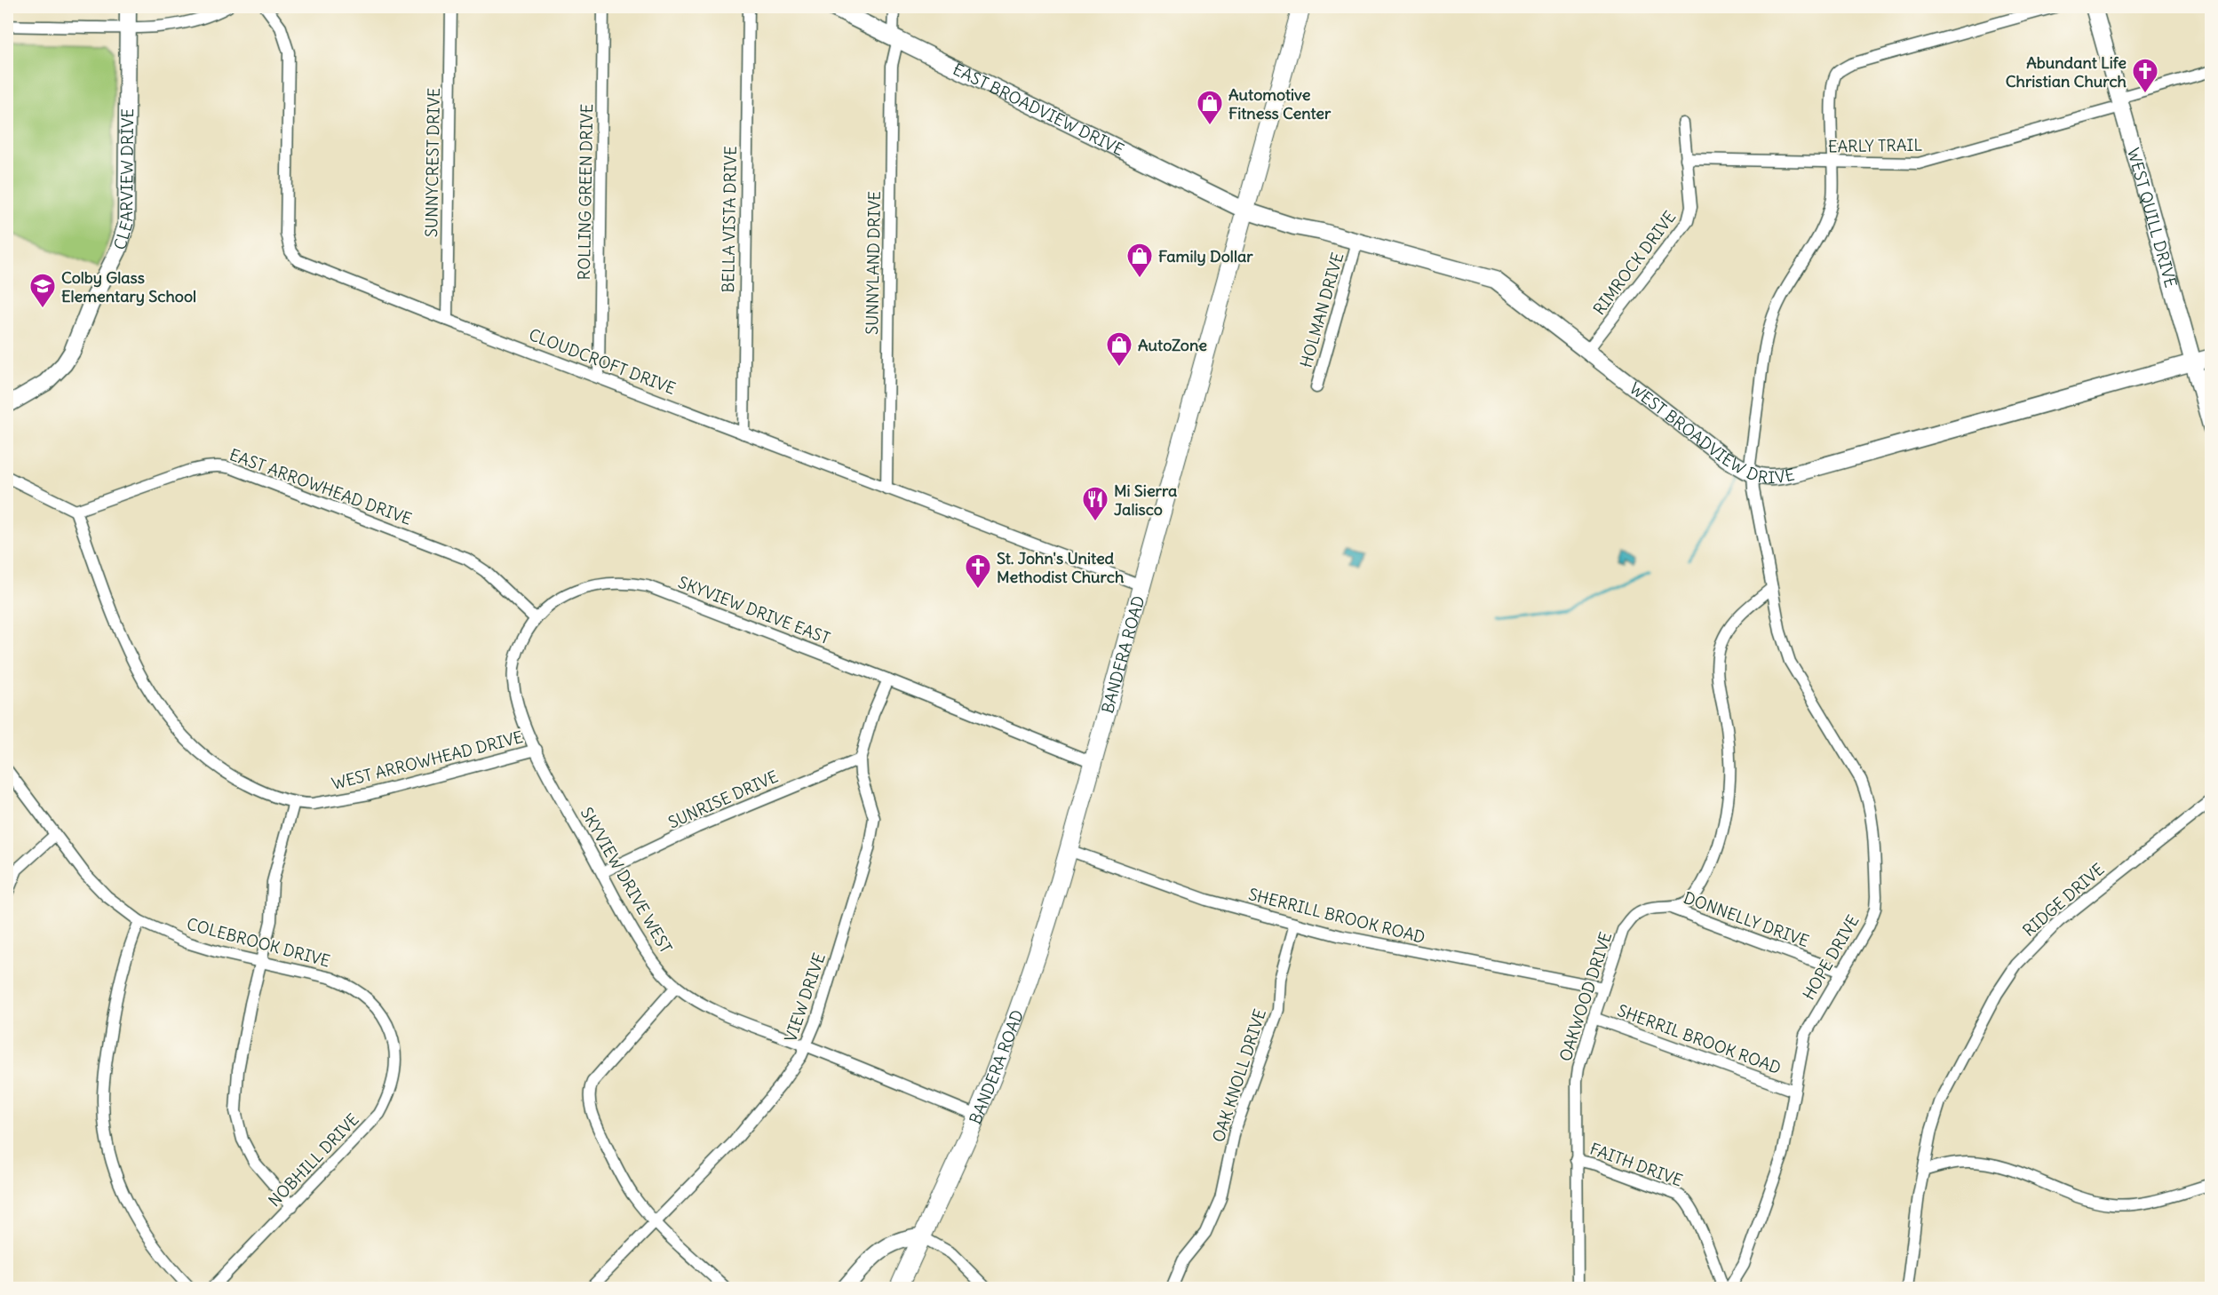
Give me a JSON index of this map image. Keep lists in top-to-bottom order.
{
  "streets": {
    "main road": ["BANDERA ROAD"],
    "street": [
      "EAST BROADVIEW DRIVE",
      "EARLY TRAIL",
      "SUNNYCREST DRIVE",
      "CLEARVIEW DRIVE",
      "ROLLING GREEN DRIVE",
      "WEST QUILL DRIVE",
      "BELLA VISTA DRIVE",
      "SUNNYLAND DRIVE",
      "RIMROCK DRIVE",
      "HOLMAN DRIVE",
      "CLOUDCROFT DRIVE",
      "WEST BROADVIEW DRIVE",
      "EAST ARROWHEAD DRIVE",
      "SKYVIEW DRIVE EAST",
      "WEST ARROWHEAD DRIVE",
      "SUNRISE DRIVE",
      "SKYVIEW DRIVE WEST",
      "RIDGE DRIVE",
      "SHERRILL BROOK ROAD",
      "DONNELLY DRIVE",
      "COLEBROOK DRIVE",
      "HOPE DRIVE",
      "OAKWOOD DRIVE",
      "VIEW DRIVE",
      "SHERRIL BROOK ROAD",
      "OAK KNOLL DRIVE",
      "NOBHILL DRIVE",
      "FAITH DRIVE"
    ]
  },
  "crossings": [
    ["EAST BROADVIEW DRIVE", "SUNNYLAND DRIVE"],
    ["EAST BROADVIEW DRIVE", "WEST BROADVIEW DRIVE"],
    ["EAST BROADVIEW DRIVE", "BANDERA ROAD"],
    ["EARLY TRAIL", "WEST QUILL DRIVE"],
    ["EARLY TRAIL", "RIMROCK DRIVE"],
    ["SUNNYCREST DRIVE", "CLOUDCROFT DRIVE"],
    ["ROLLING GREEN DRIVE", "CLOUDCROFT DRIVE"],
    ["WEST QUILL DRIVE", "WEST BROADVIEW DRIVE"],
    ["BELLA VISTA DRIVE", "CLOUDCROFT DRIVE"],
    ["SUNNYLAND DRIVE", "CLOUDCROFT DRIVE"],
    ["RIMROCK DRIVE", "WEST BROADVIEW DRIVE"],
    ["HOLMAN DRIVE", "WEST BROADVIEW DRIVE"],
    ["CLOUDCROFT DRIVE", "BANDERA ROAD"],
    ["WEST BROADVIEW DRIVE", "BANDERA ROAD"],
    ["EAST ARROWHEAD DRIVE", "SKYVIEW DRIVE EAST"],
    ["EAST ARROWHEAD DRIVE", "WEST ARROWHEAD DRIVE"],
    ["SKYVIEW DRIVE EAST", "BANDERA ROAD"],
    ["SKYVIEW DRIVE EAST", "WEST ARROWHEAD DRIVE"],
    ["SKYVIEW DRIVE EAST", "SKYVIEW DRIVE WEST"],
    ["SKYVIEW DRIVE EAST", "VIEW DRIVE"],
    ["BANDERA ROAD", "SKYVIEW DRIVE WEST"],
    ["BANDERA ROAD", "SHERRILL BROOK ROAD"],
    ["WEST ARROWHEAD DRIVE", "SKYVIEW DRIVE WEST"],
    ["SUNRISE DRIVE", "SKYVIEW DRIVE WEST"],
    ["SUNRISE DRIVE", "VIEW DRIVE"],
    ["SKYVIEW DRIVE WEST", "VIEW DRIVE"],
    ["SHERRILL BROOK ROAD", "OAKWOOD DRIVE"],
    ["SHERRILL BROOK ROAD", "OAK KNOLL DRIVE"],
    ["DONNELLY DRIVE", "HOPE DRIVE"],
    ["DONNELLY DRIVE", "OAKWOOD DRIVE"],
    ["COLEBROOK DRIVE", "NOBHILL DRIVE"],
    ["HOPE DRIVE", "OAKWOOD DRIVE"],
    ["HOPE DRIVE", "SHERRIL BROOK ROAD"],
    ["HOPE DRIVE", "FAITH DRIVE"],
    ["OAKWOOD DRIVE", "SHERRIL BROOK ROAD"],
    ["OAKWOOD DRIVE", "FAITH DRIVE"]
  ],
  "places": {
    "church": ["Abundant Life Christian Church", "St. John's United Methodist Church"],
    "shop": ["Automotive Fitness Center", "Family Dollar", "AutoZone"],
    "school or university": ["Colby Glass Elementary School"],
    "restaurant": ["Mi Sierra Jalisco"]
  }
}
